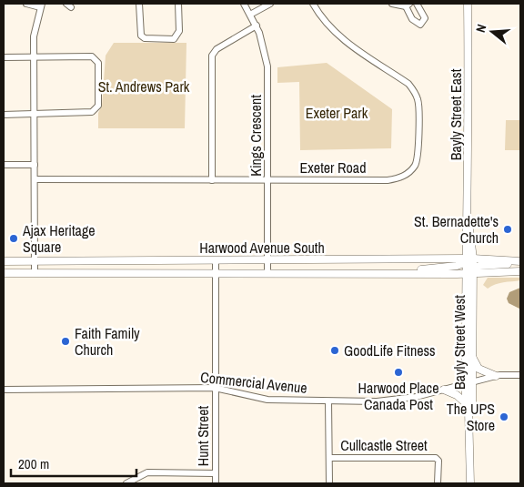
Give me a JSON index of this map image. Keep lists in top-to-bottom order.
{
  "streets": {
    "main road": ["Bayly Street East", "Harwood Avenue South", "Bayly Street West"],
    "street": [
      "Kings Crescent",
      "Exeter Road",
      "Commercial Avenue",
      "Hunt Street",
      "Cullcastle Street"
    ]
  },
  "crossings": [
    ["Bayly Street East", "Harwood Avenue South"],
    ["Bayly Street East", "Bayly Street West"],
    ["Kings Crescent", "Exeter Road"],
    ["Kings Crescent", "Harwood Avenue South"],
    ["Harwood Avenue South", "Bayly Street West"],
    ["Harwood Avenue South", "Hunt Street"],
    ["Bayly Street West", "Commercial Avenue"],
    ["Commercial Avenue", "Hunt Street"]
  ],
  "parks": ["St. Andrews Park", "Exeter Park"],
  "places": [
    "St. Bernadette's Church",
    "Ajax Heritage Square",
    "Faith Family Church",
    "GoodLife Fitness",
    "Harwood Place Canada Post",
    "The UPS Store"
  ],
  "scale_bar": "200 m",
  "north": "left"
}
